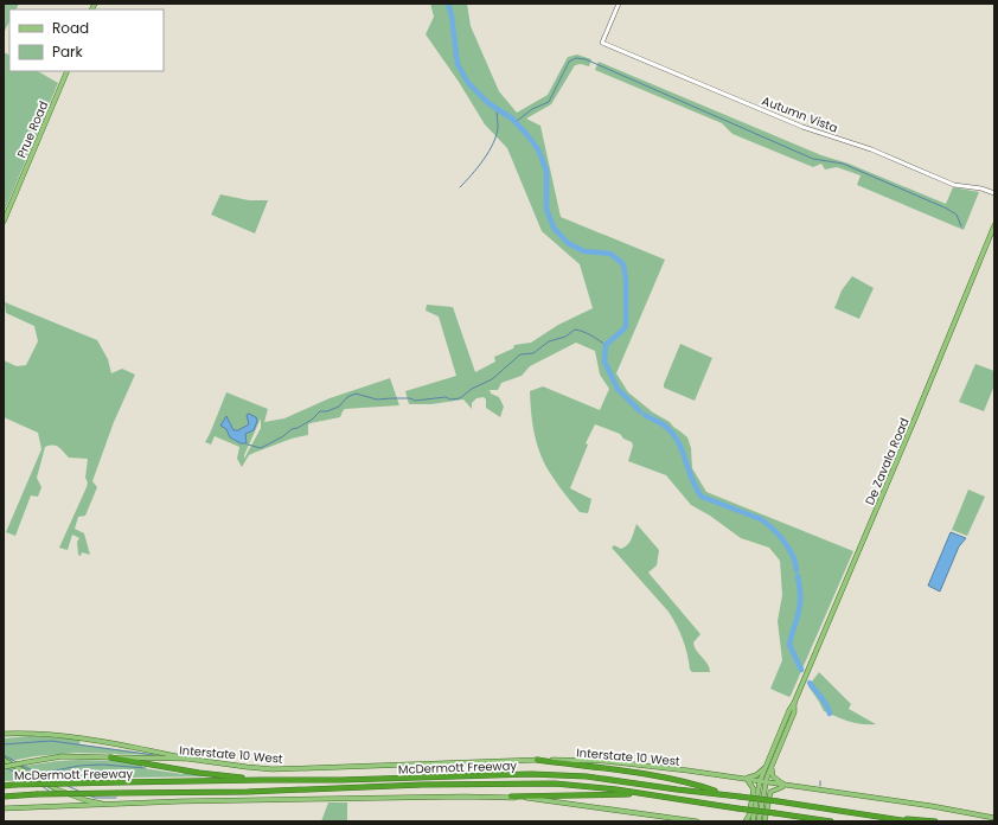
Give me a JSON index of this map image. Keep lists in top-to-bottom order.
{
  "streets": {
    "highway": ["McDermott Freeway"],
    "main road": ["Prue Road", "De Zavala Road", "Interstate 10 West"],
    "street": ["Autumn Vista"]
  },
  "crossings": [
    ["De Zavala Road", "Interstate 10 West"]
  ],
  "legend": ["Road", "Park"]
}
